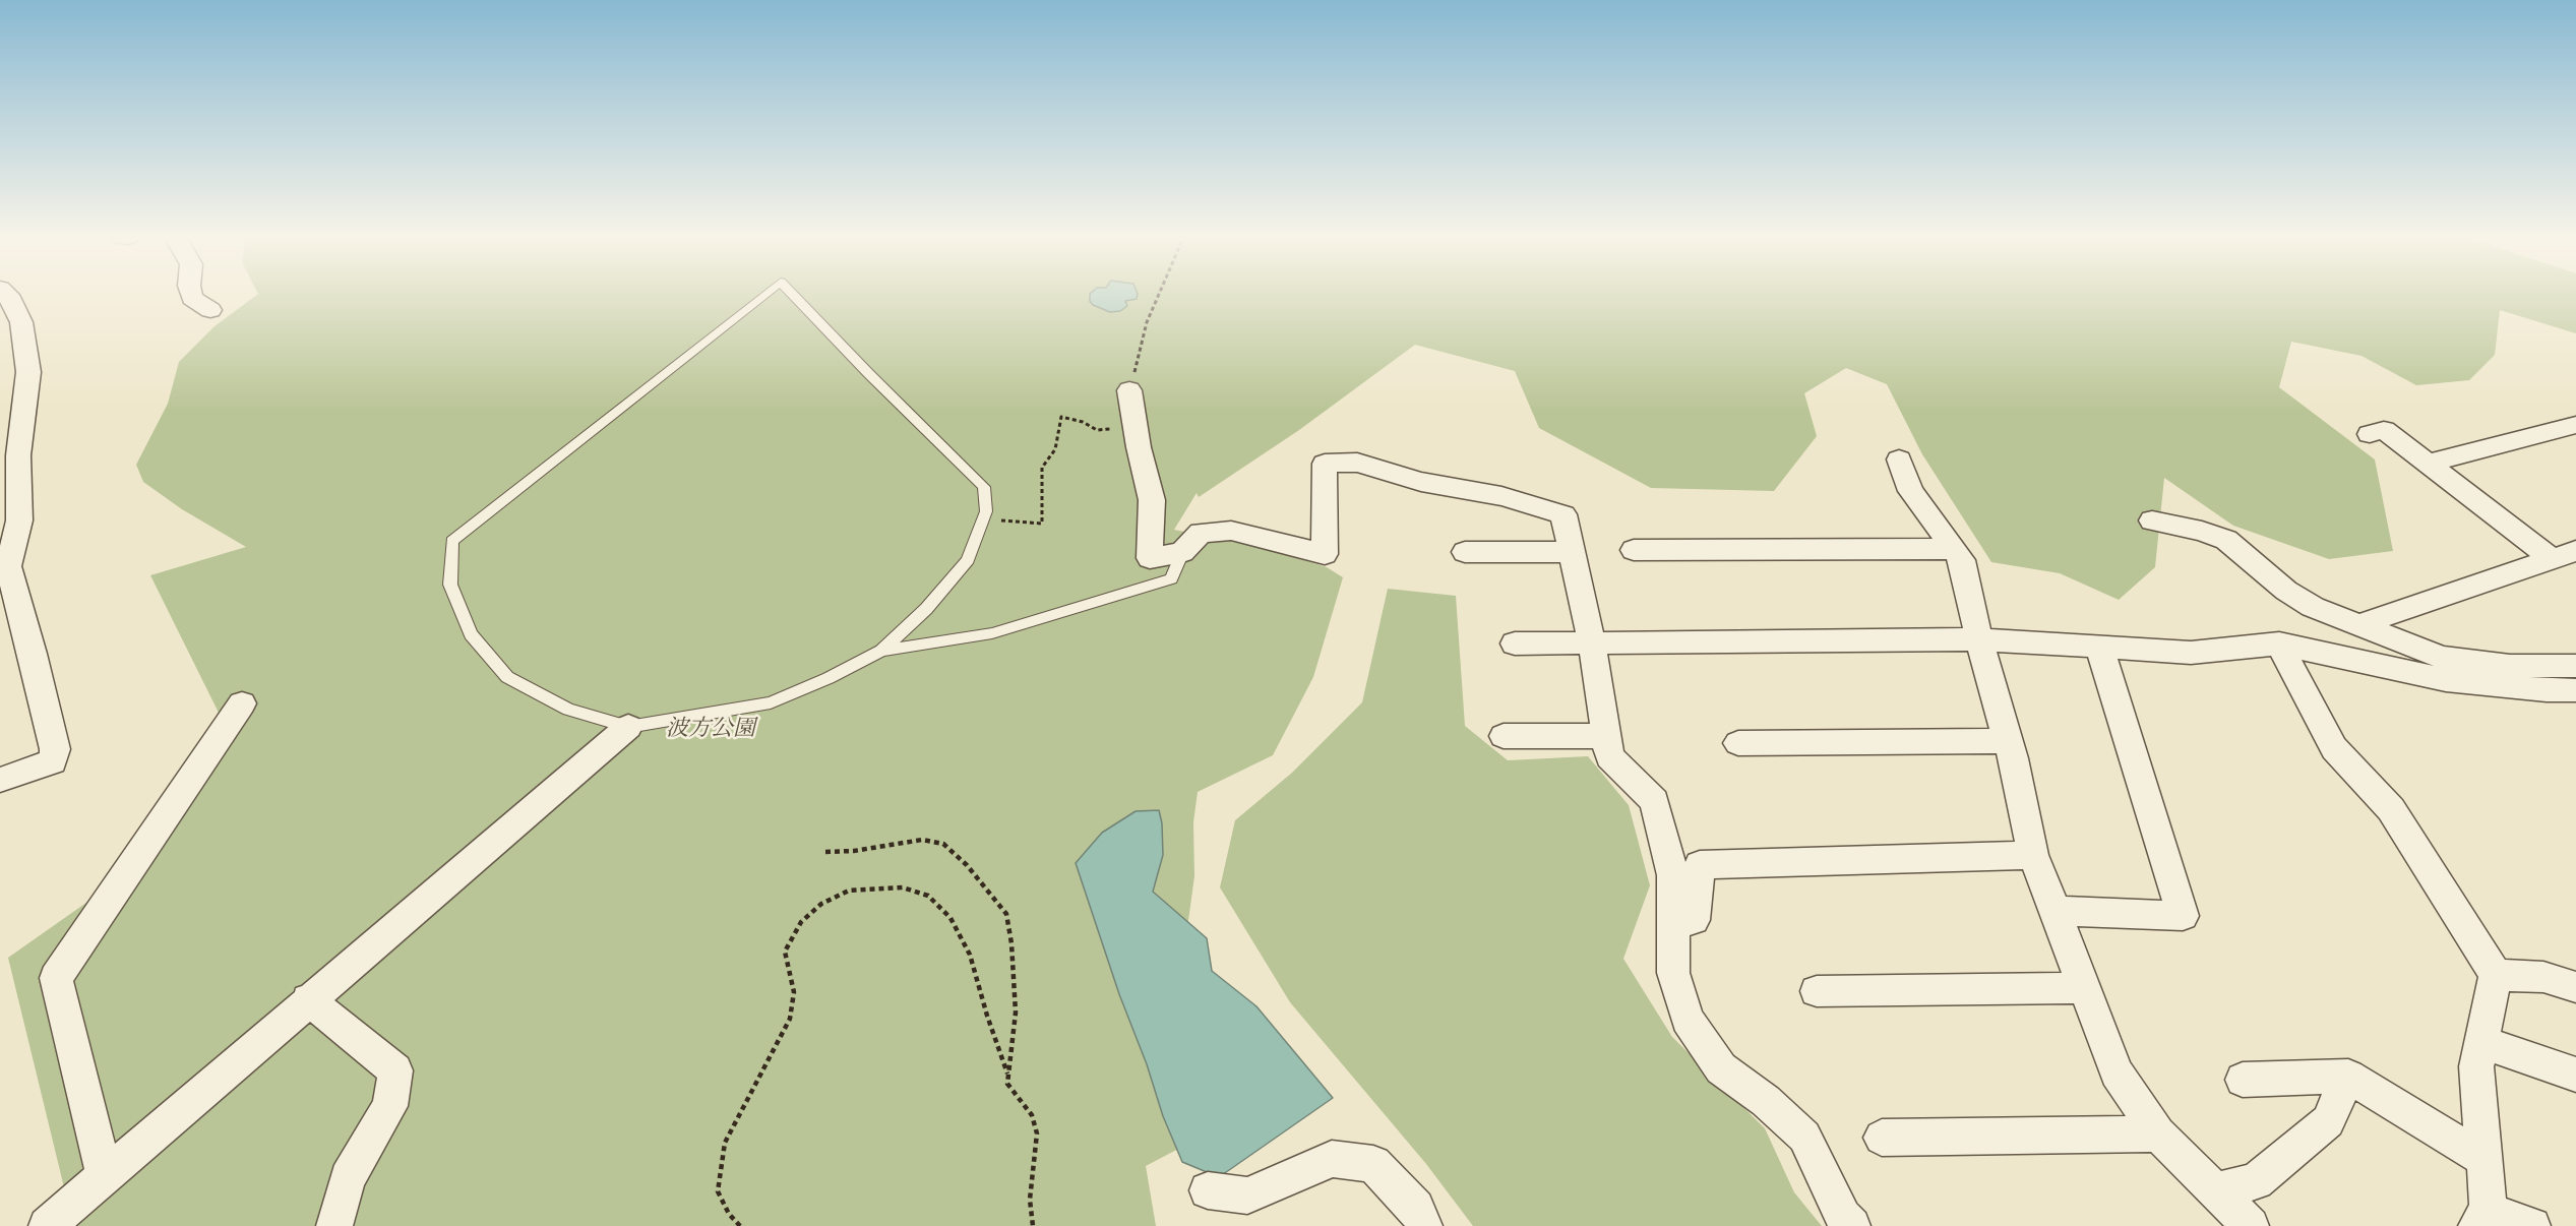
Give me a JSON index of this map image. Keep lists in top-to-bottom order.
{
  "parks": ["波方公園"]
}
